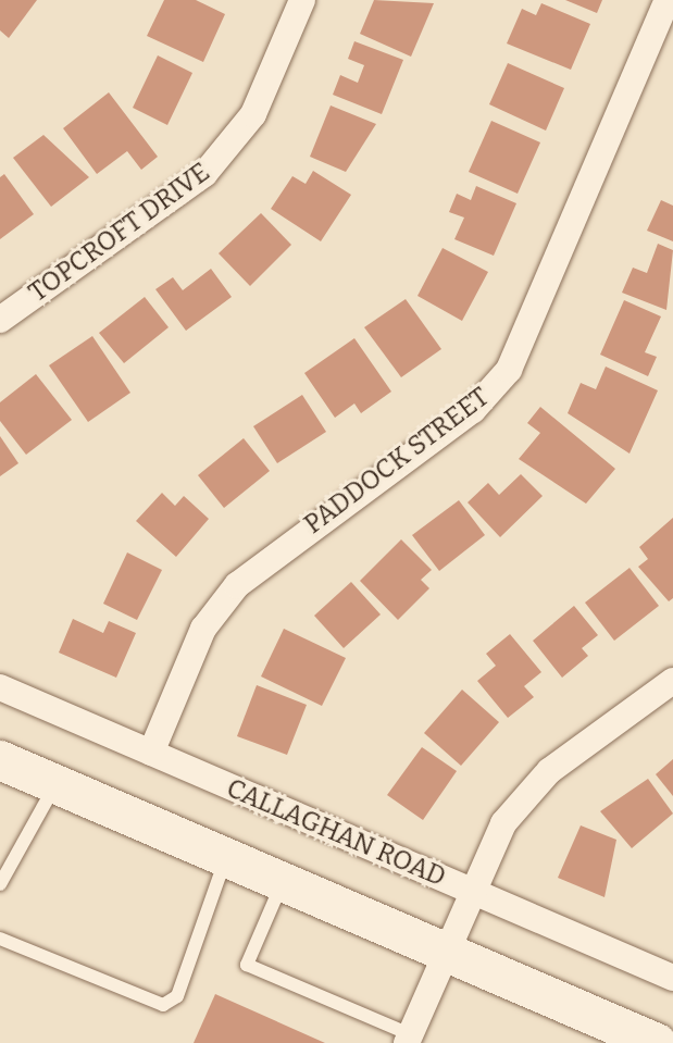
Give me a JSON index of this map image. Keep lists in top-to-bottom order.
{
  "streets": {
    "street": ["TOPCROFT DRIVE", "PADDOCK STREET", "CALLAGHAN ROAD"]
  },
  "crossings": [
    ["PADDOCK STREET", "CALLAGHAN ROAD"]
  ]
}
